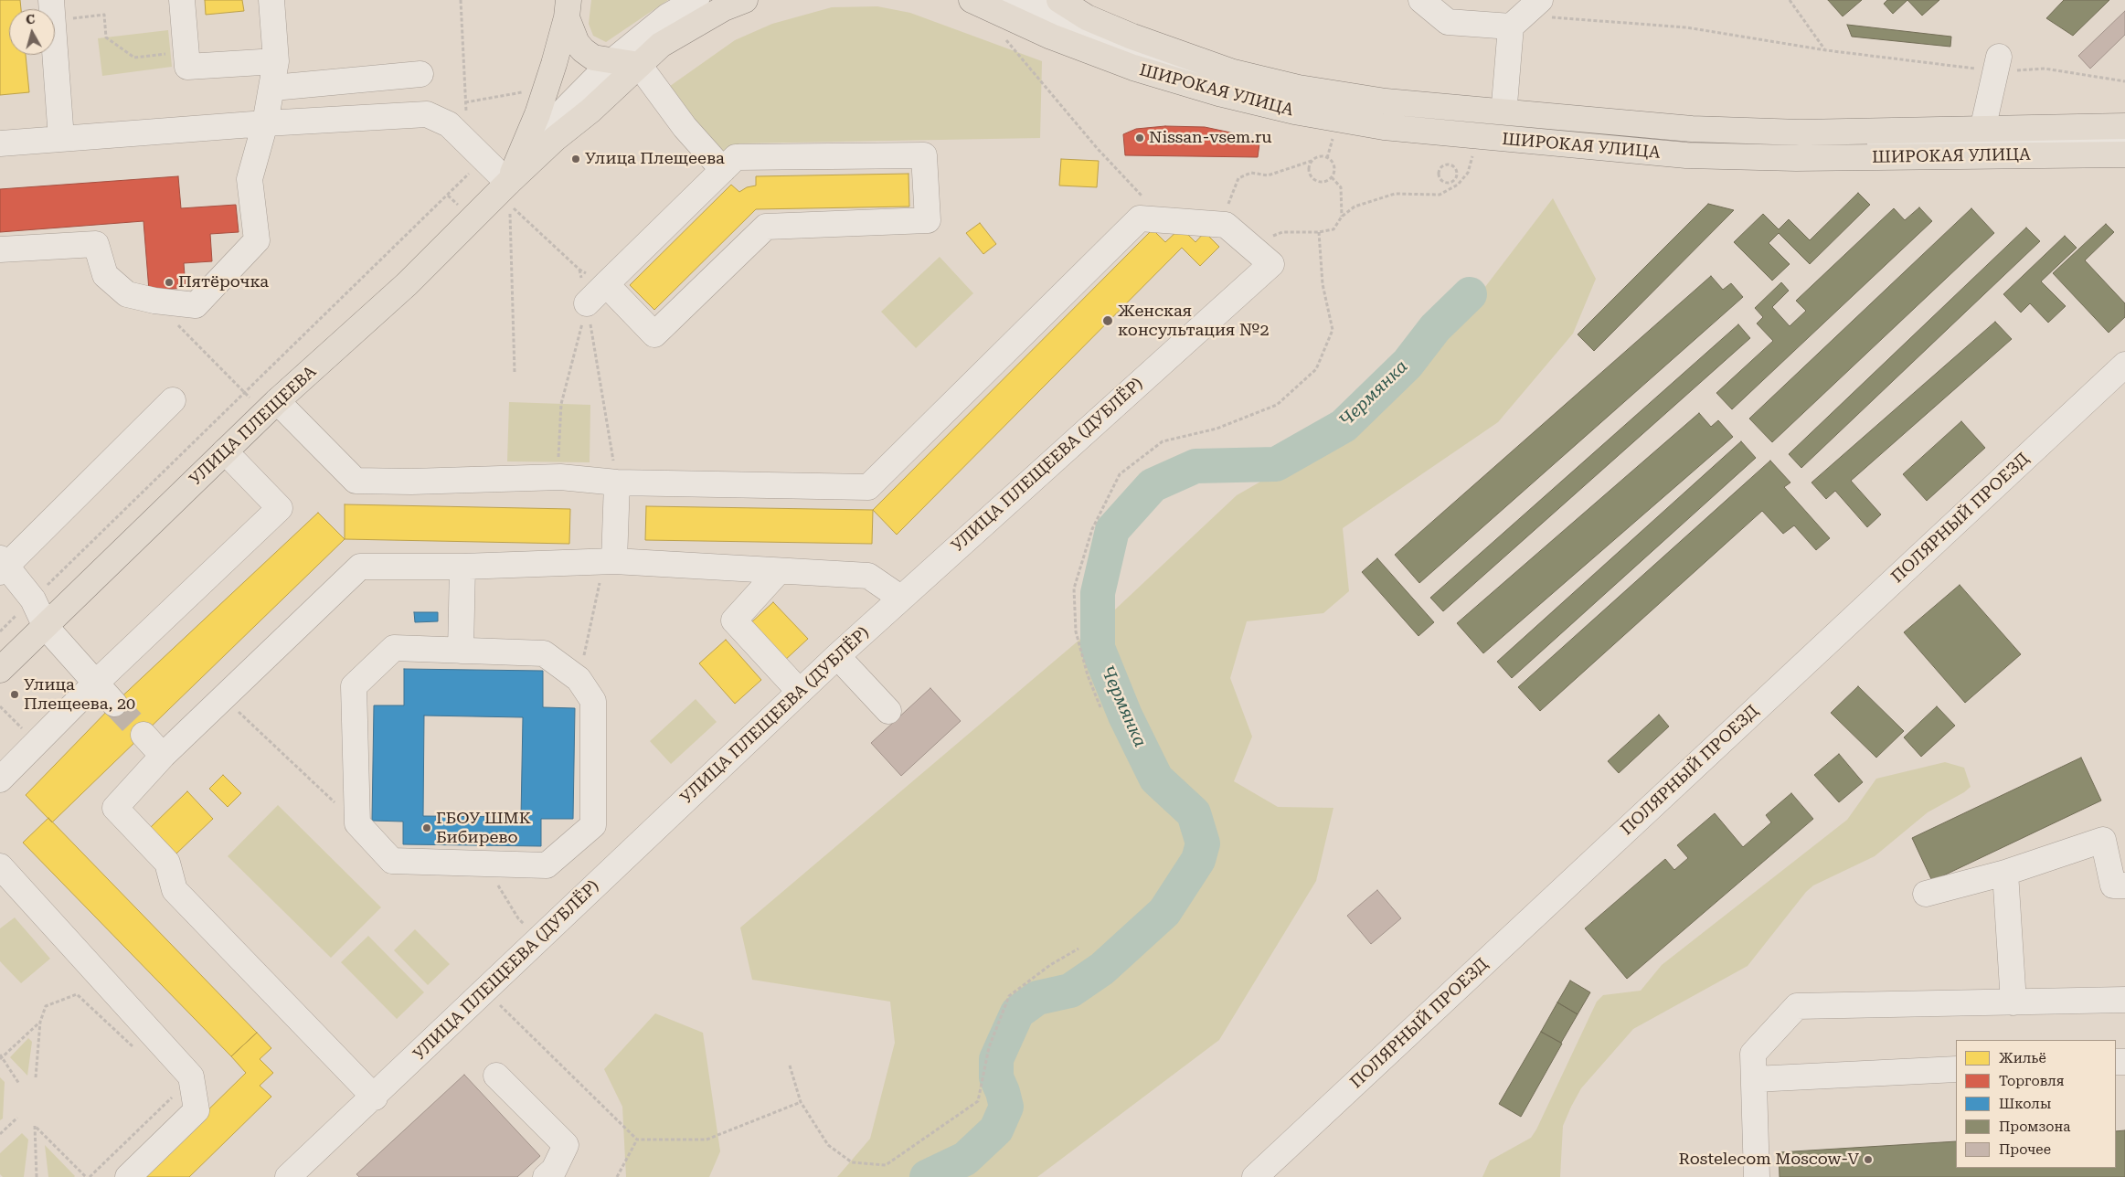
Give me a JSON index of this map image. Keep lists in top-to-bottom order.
{
  "streets": {
    "main road": ["ШИРОКАЯ УЛИЦА", "УЛИЦА ПЛЕЩЕЕВА"],
    "street": ["УЛИЦА ПЛЕЩЕЕВА (ДУБЛЁР)", "ПОЛЯРНЫЙ ПРОЕЗД"]
  },
  "water": ["Чермянка"],
  "places": [
    "Nissan-vsem.ru",
    "Улица Плещеева",
    "Пятёрочка",
    "Женская консультация №2",
    "Улица Плещеева, 20",
    "ГБОУ ШМК Бибирево",
    "Rostelecom Moscow-V"
  ],
  "legend": [
    "Жильё",
    "Торговля",
    "Школы",
    "Промзона",
    "Прочее"
  ],
  "north": "top"
}
